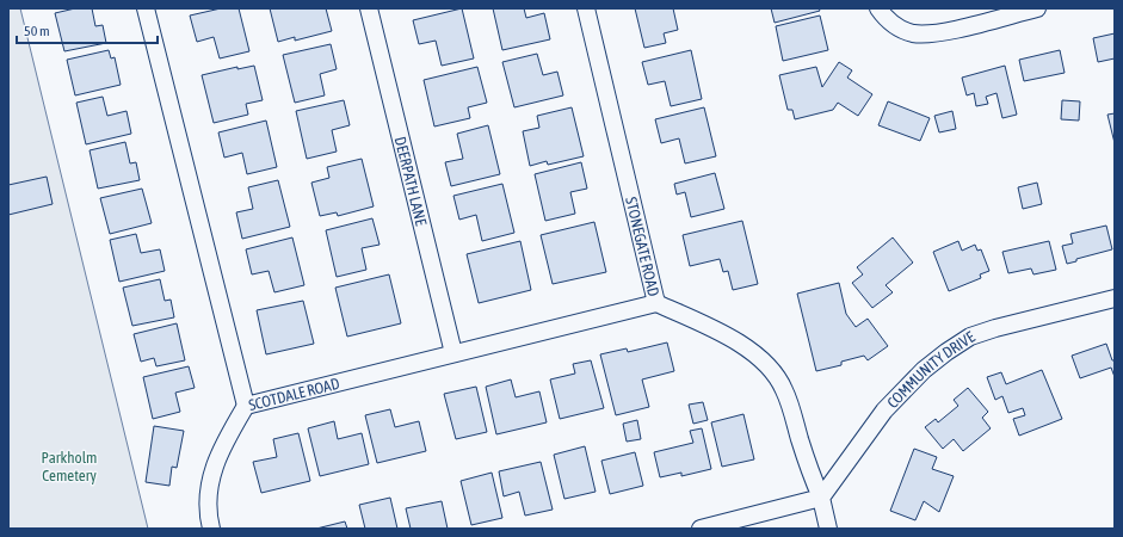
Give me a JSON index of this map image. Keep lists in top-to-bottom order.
{
  "streets": {
    "street": [
      "DEERPATH LANE",
      "STONEGATE ROAD",
      "COMMUNITY DRIVE",
      "SCOTDALE ROAD"
    ]
  },
  "crossings": [
    ["DEERPATH LANE", "SCOTDALE ROAD"],
    ["STONEGATE ROAD", "COMMUNITY DRIVE"],
    ["STONEGATE ROAD", "SCOTDALE ROAD"]
  ],
  "parks": ["Parkholm Cemetery"],
  "scale_bar": "50 m"
}
